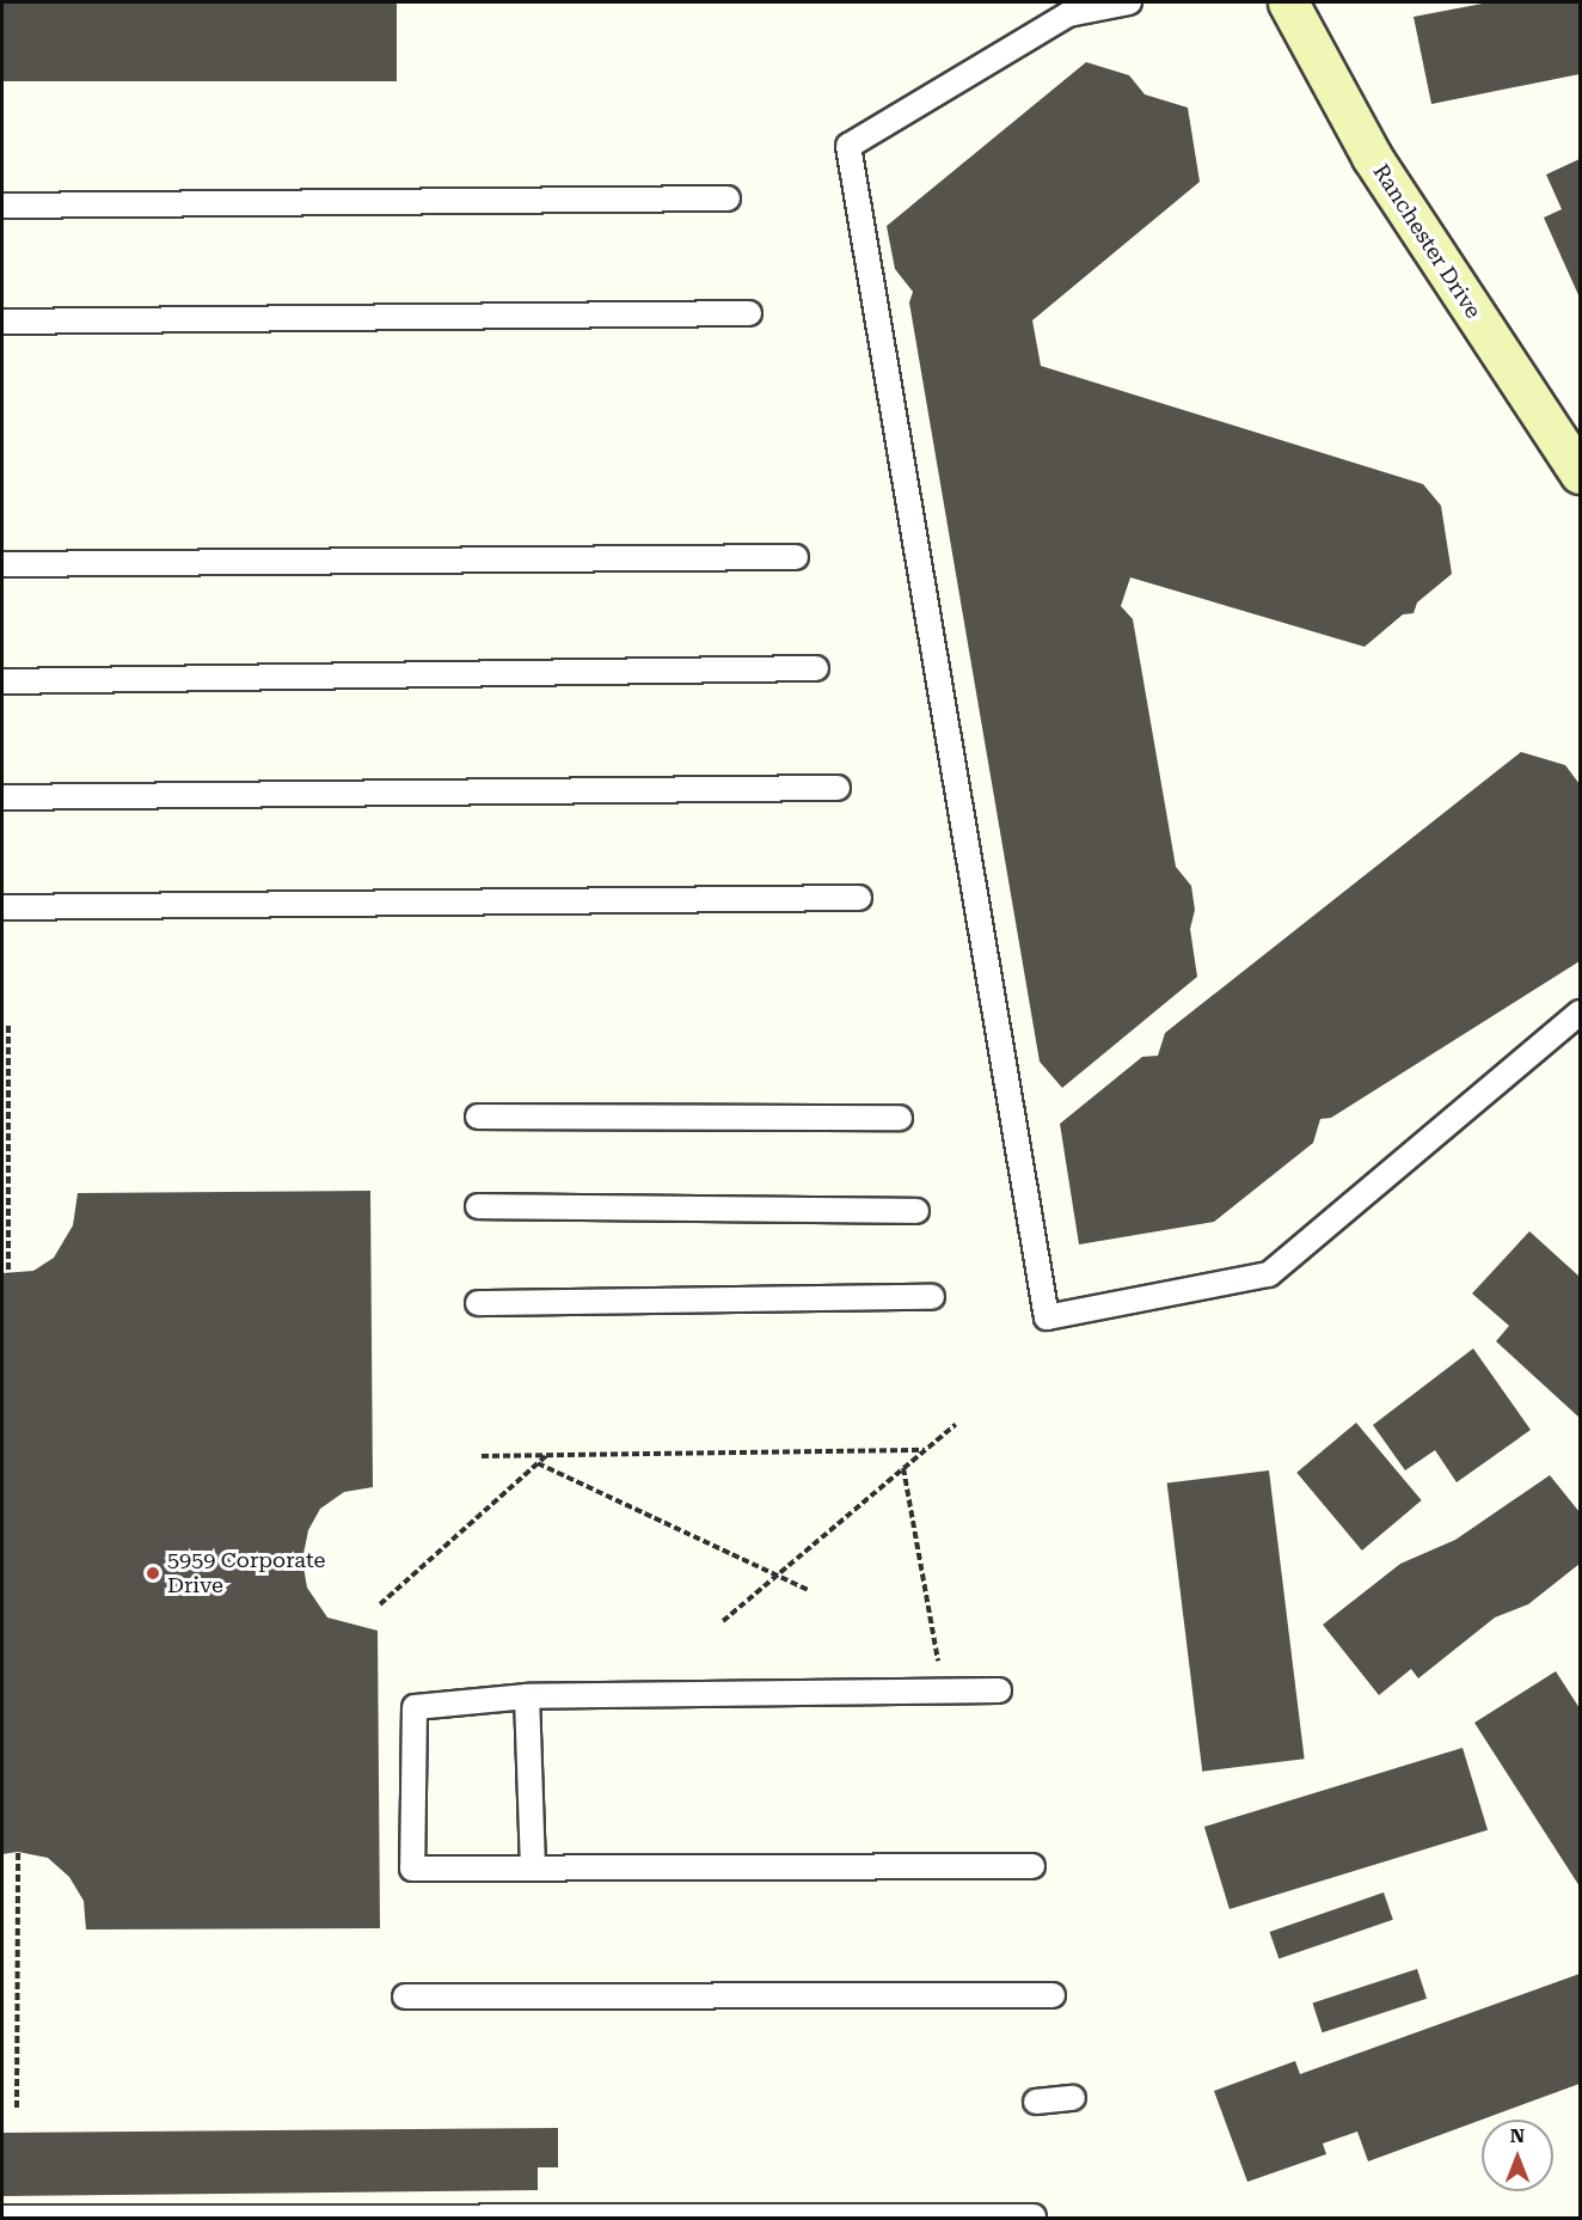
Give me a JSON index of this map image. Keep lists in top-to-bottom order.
{
  "streets": {
    "street": ["Ranchester Drive"]
  },
  "places": ["5959 Corporate Drive"],
  "north": "top"
}
